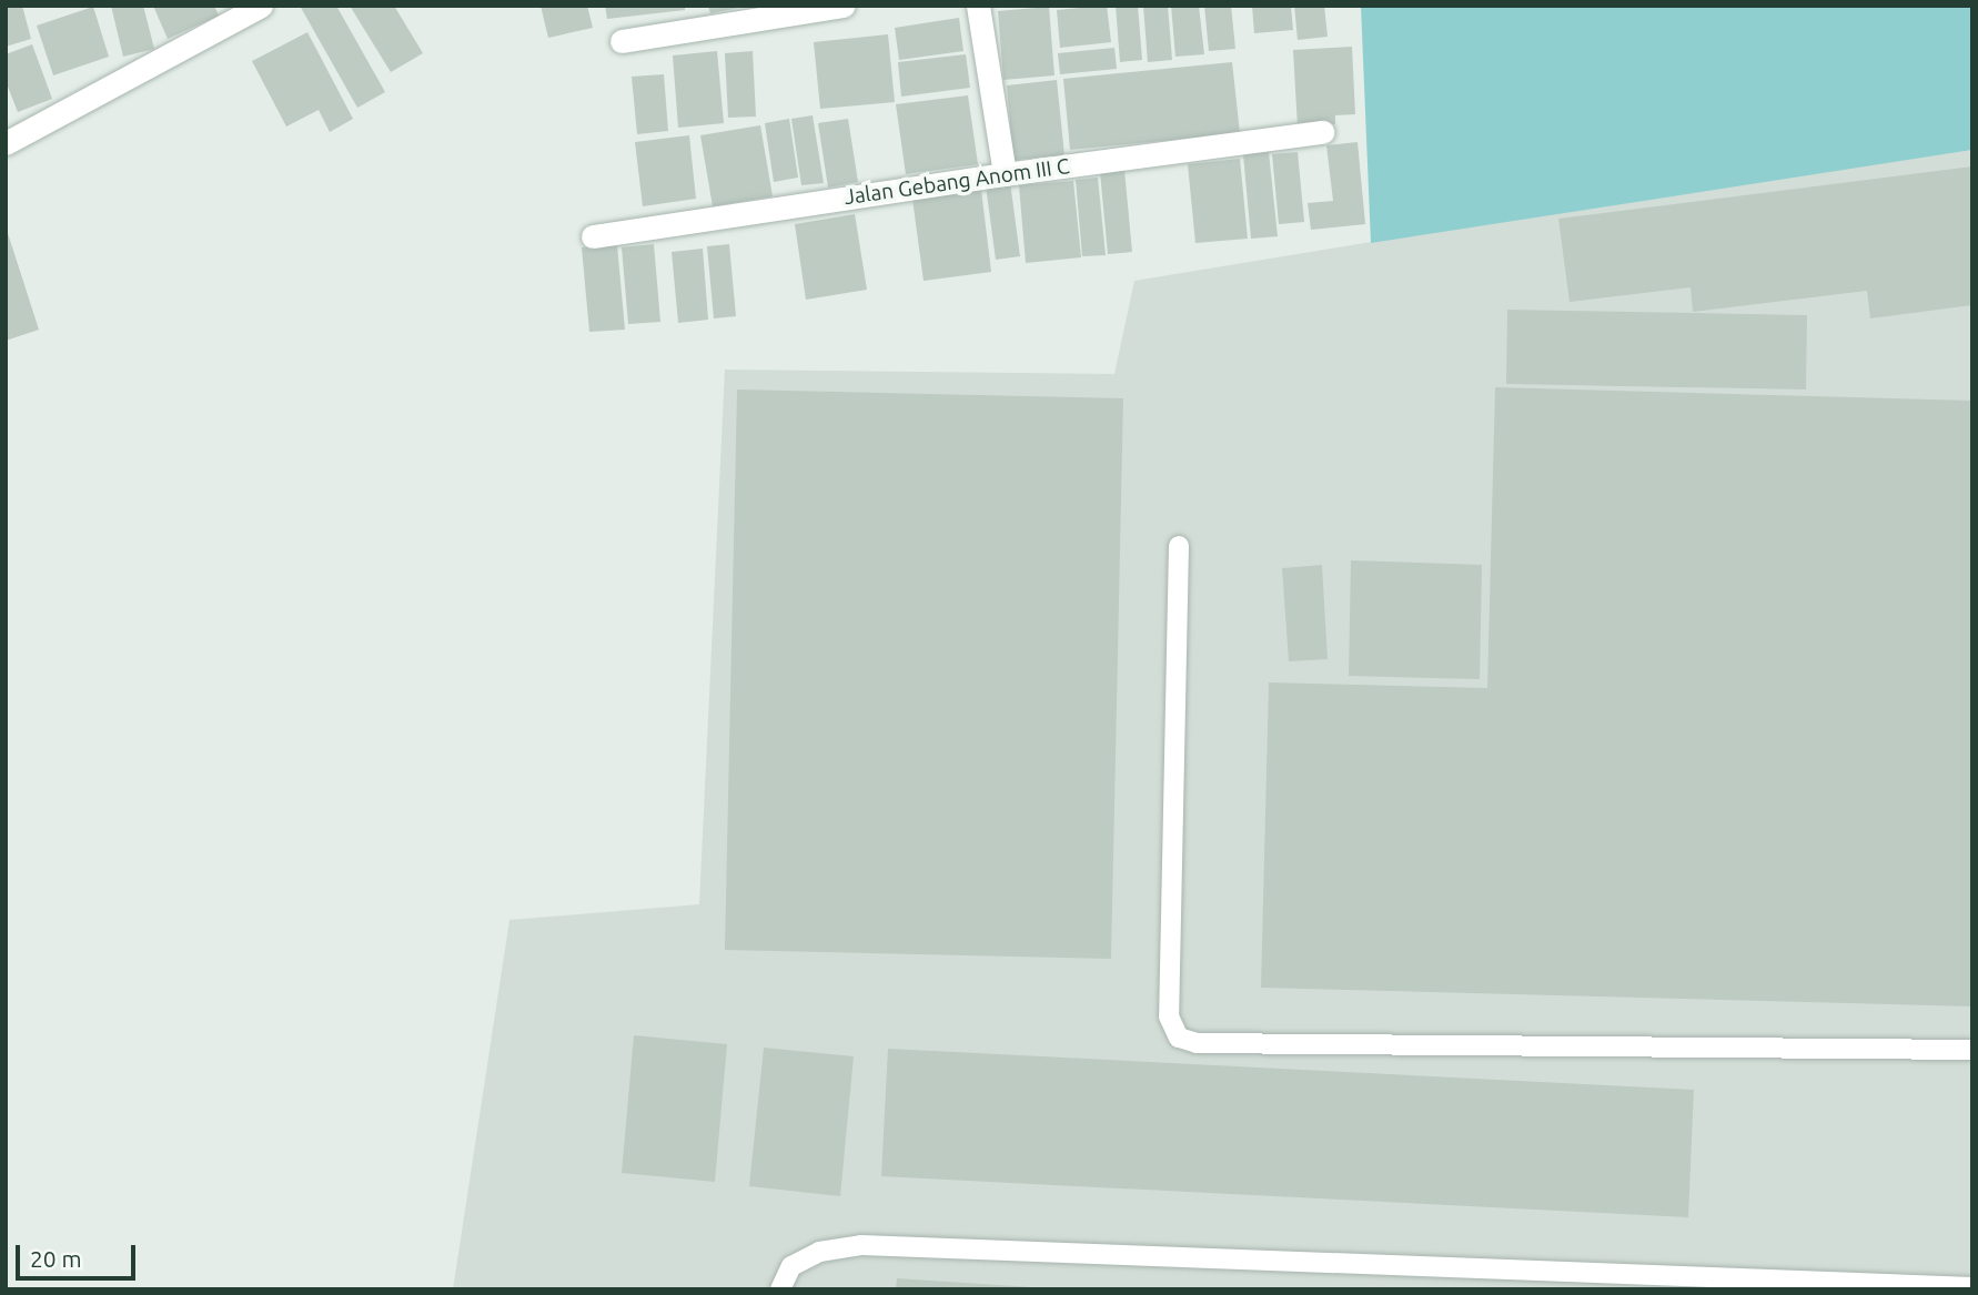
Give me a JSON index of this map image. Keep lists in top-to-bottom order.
{
  "streets": {
    "street": ["Jalan Gebang Anom III C"]
  },
  "scale_bar": "20 m"
}
